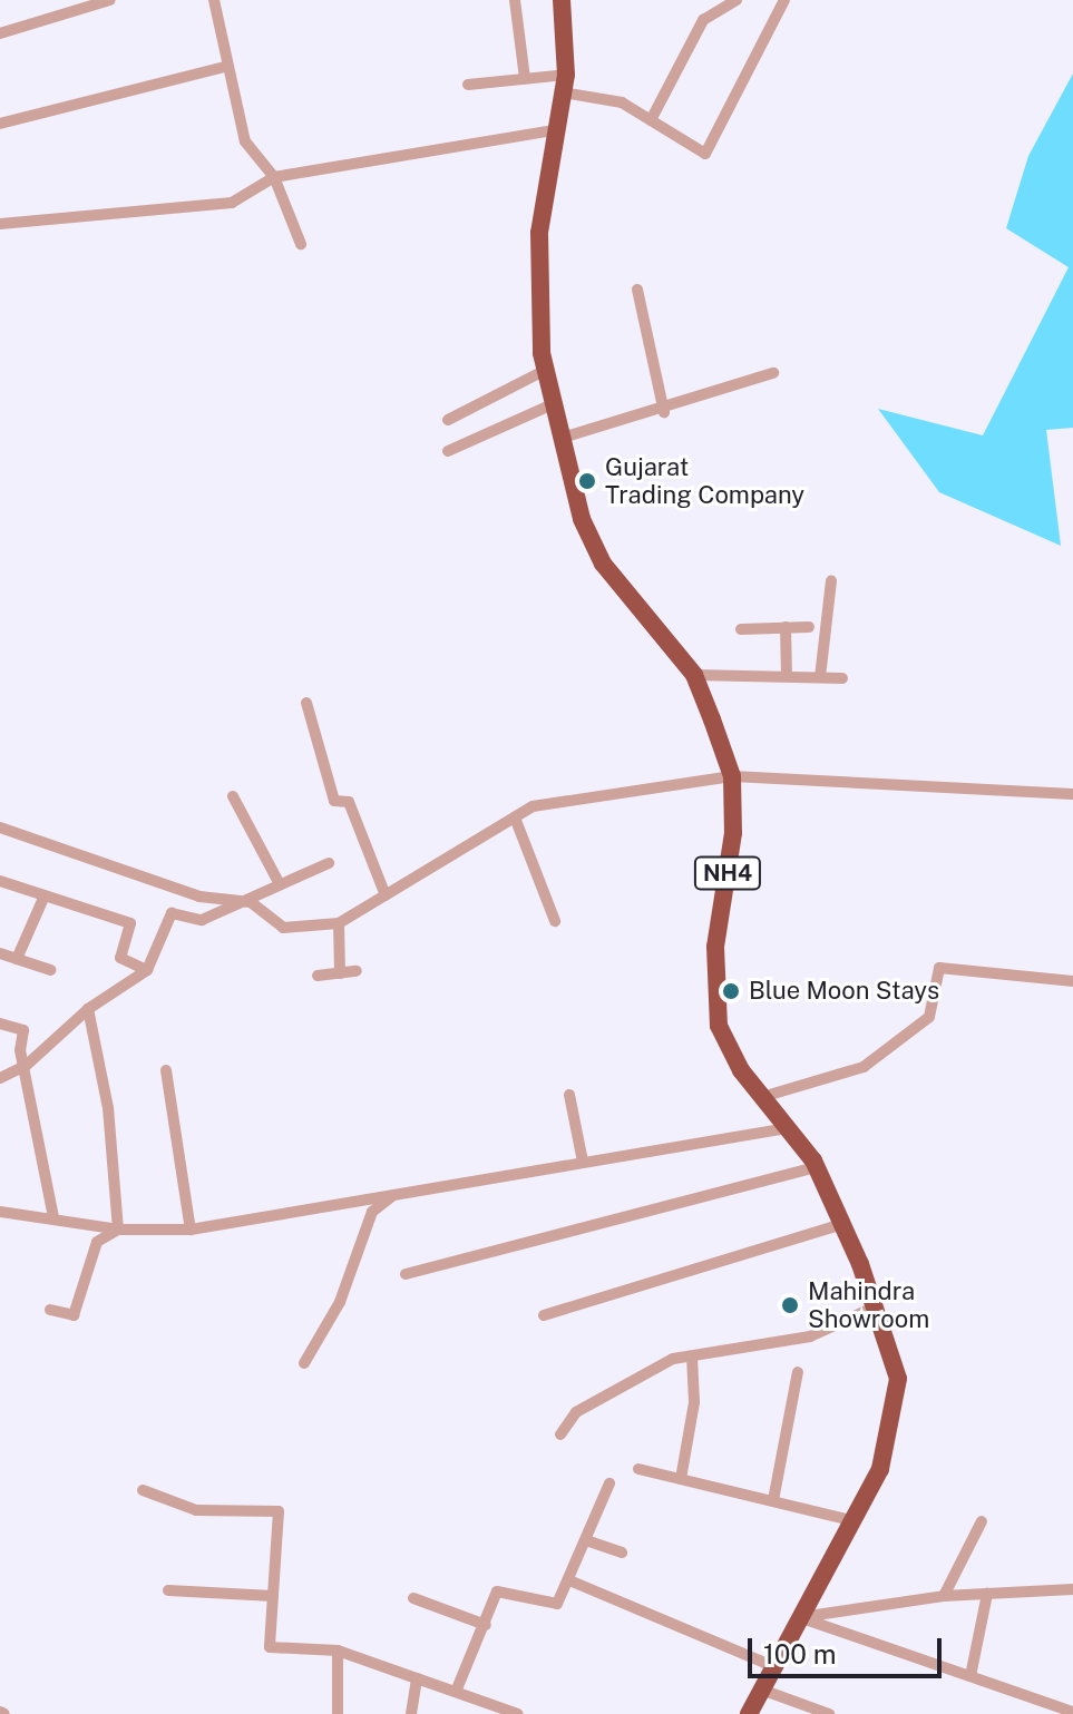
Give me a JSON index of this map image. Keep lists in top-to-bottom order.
{
  "streets": {
    "highway": ["NH4"]
  },
  "places": ["Gujarat Trading Company", "Blue Moon Stays", "Mahindra Showroom"],
  "scale_bar": "100 m"
}
